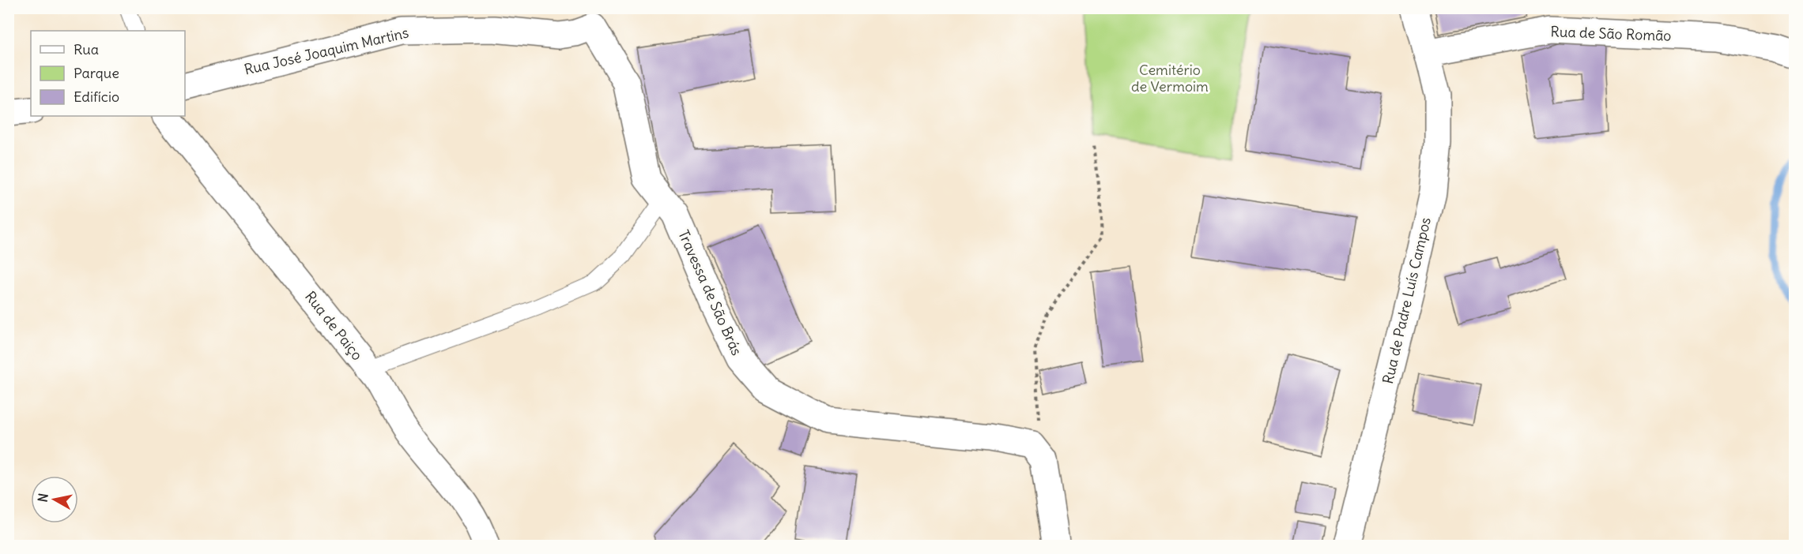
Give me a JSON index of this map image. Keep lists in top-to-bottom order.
{
  "streets": {
    "street": [
      "Rua de São Romão",
      "Rua José Joaquim Martins",
      "Travessa de São Brás",
      "Rua de Padre Luís Campos",
      "Rua de Paiço"
    ]
  },
  "crossings": [
    ["Rua de São Romão", "Rua de Padre Luís Campos"],
    ["Rua José Joaquim Martins", "Travessa de São Brás"]
  ],
  "parks": ["Cemitério de Vermoim"],
  "legend": ["Rua", "Parque", "Edifício"],
  "north": "left"
}
